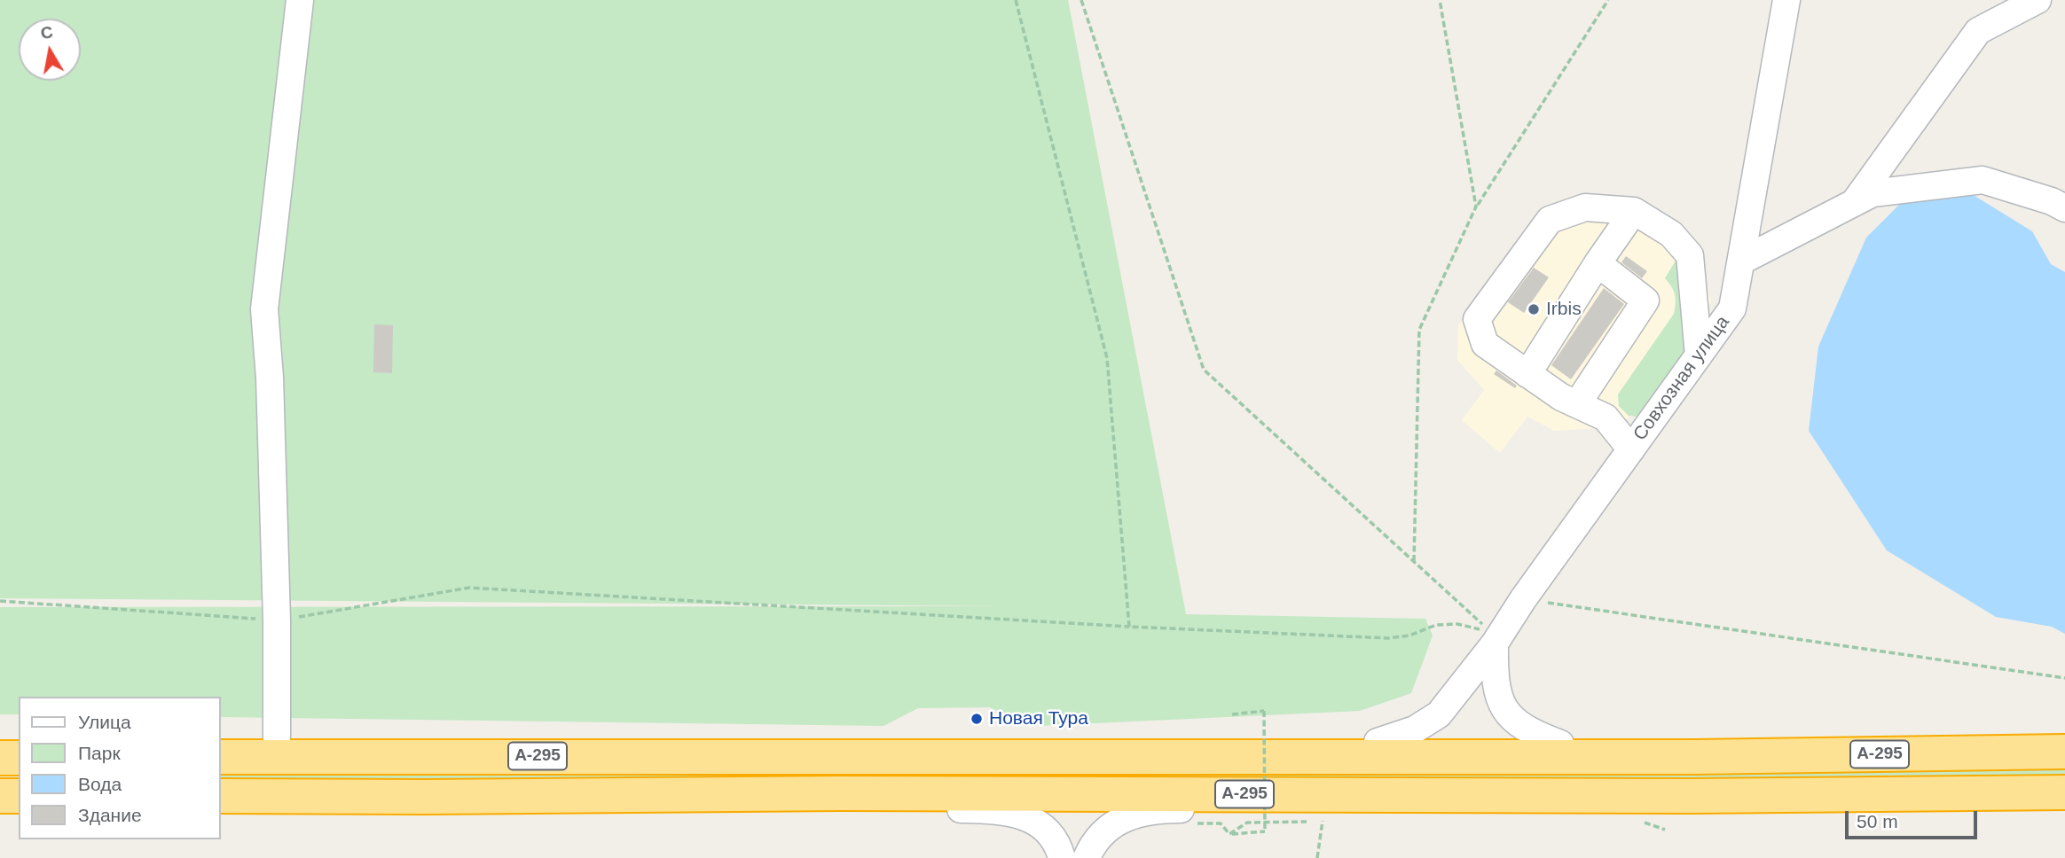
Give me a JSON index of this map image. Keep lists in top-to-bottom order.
{
  "streets": {
    "highway": ["А-295"],
    "street": ["Совхозная улица"]
  },
  "crossings": [
    ["Совхозная улица", "А-295"]
  ],
  "places": ["Irbis", "Новая Тура"],
  "legend": [
    "Улица",
    "Парк",
    "Вода",
    "Здание"
  ],
  "scale_bar": "50 m",
  "north": "top"
}
